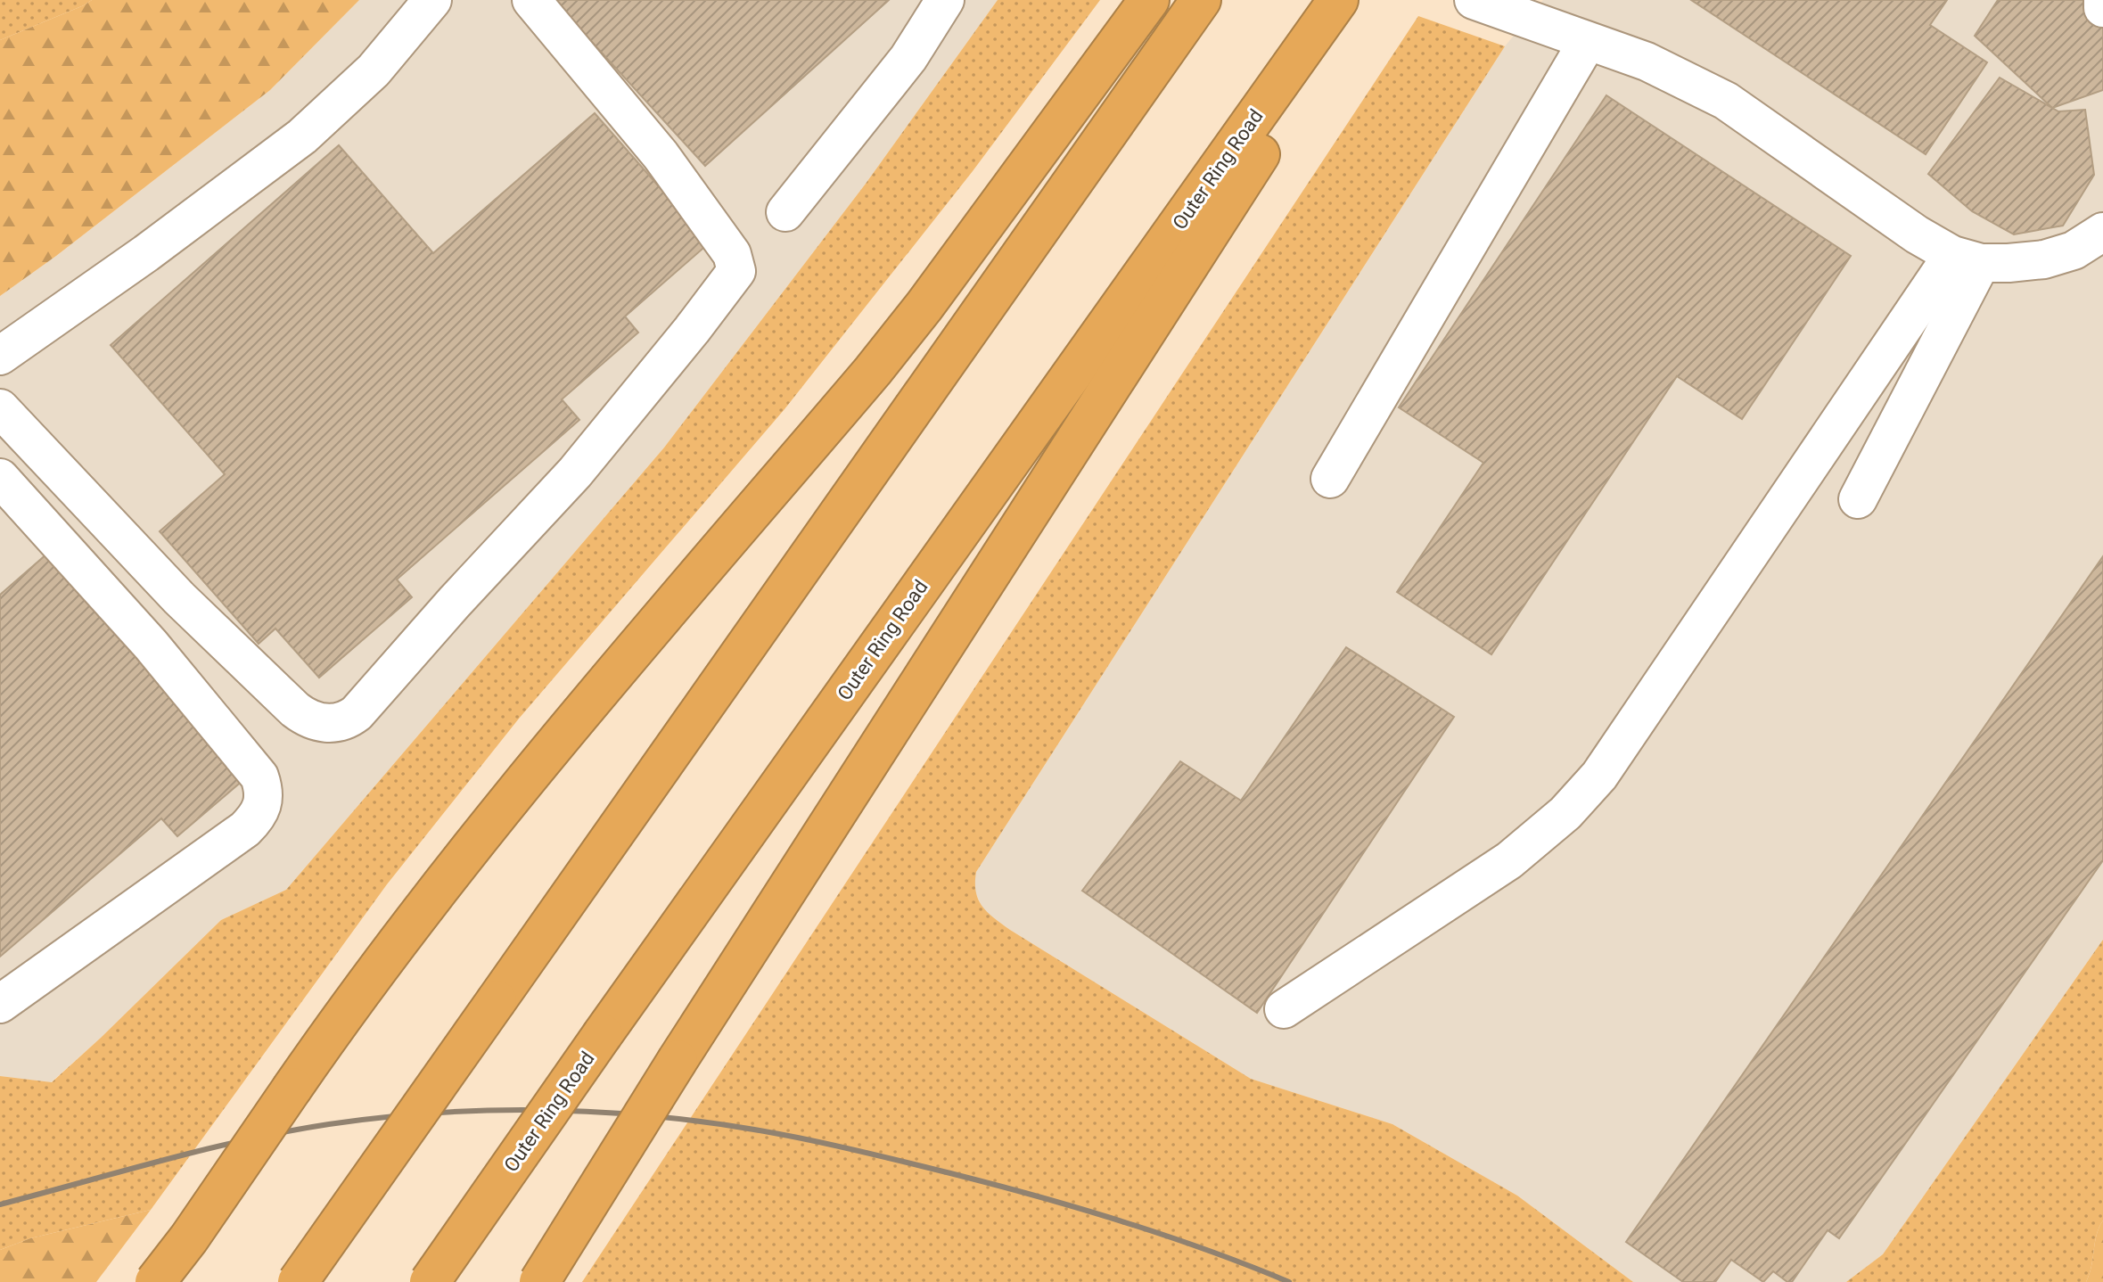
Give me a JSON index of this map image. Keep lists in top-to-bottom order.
{
  "streets": {
    "highway": ["Outer Ring Road"]
  }
}
